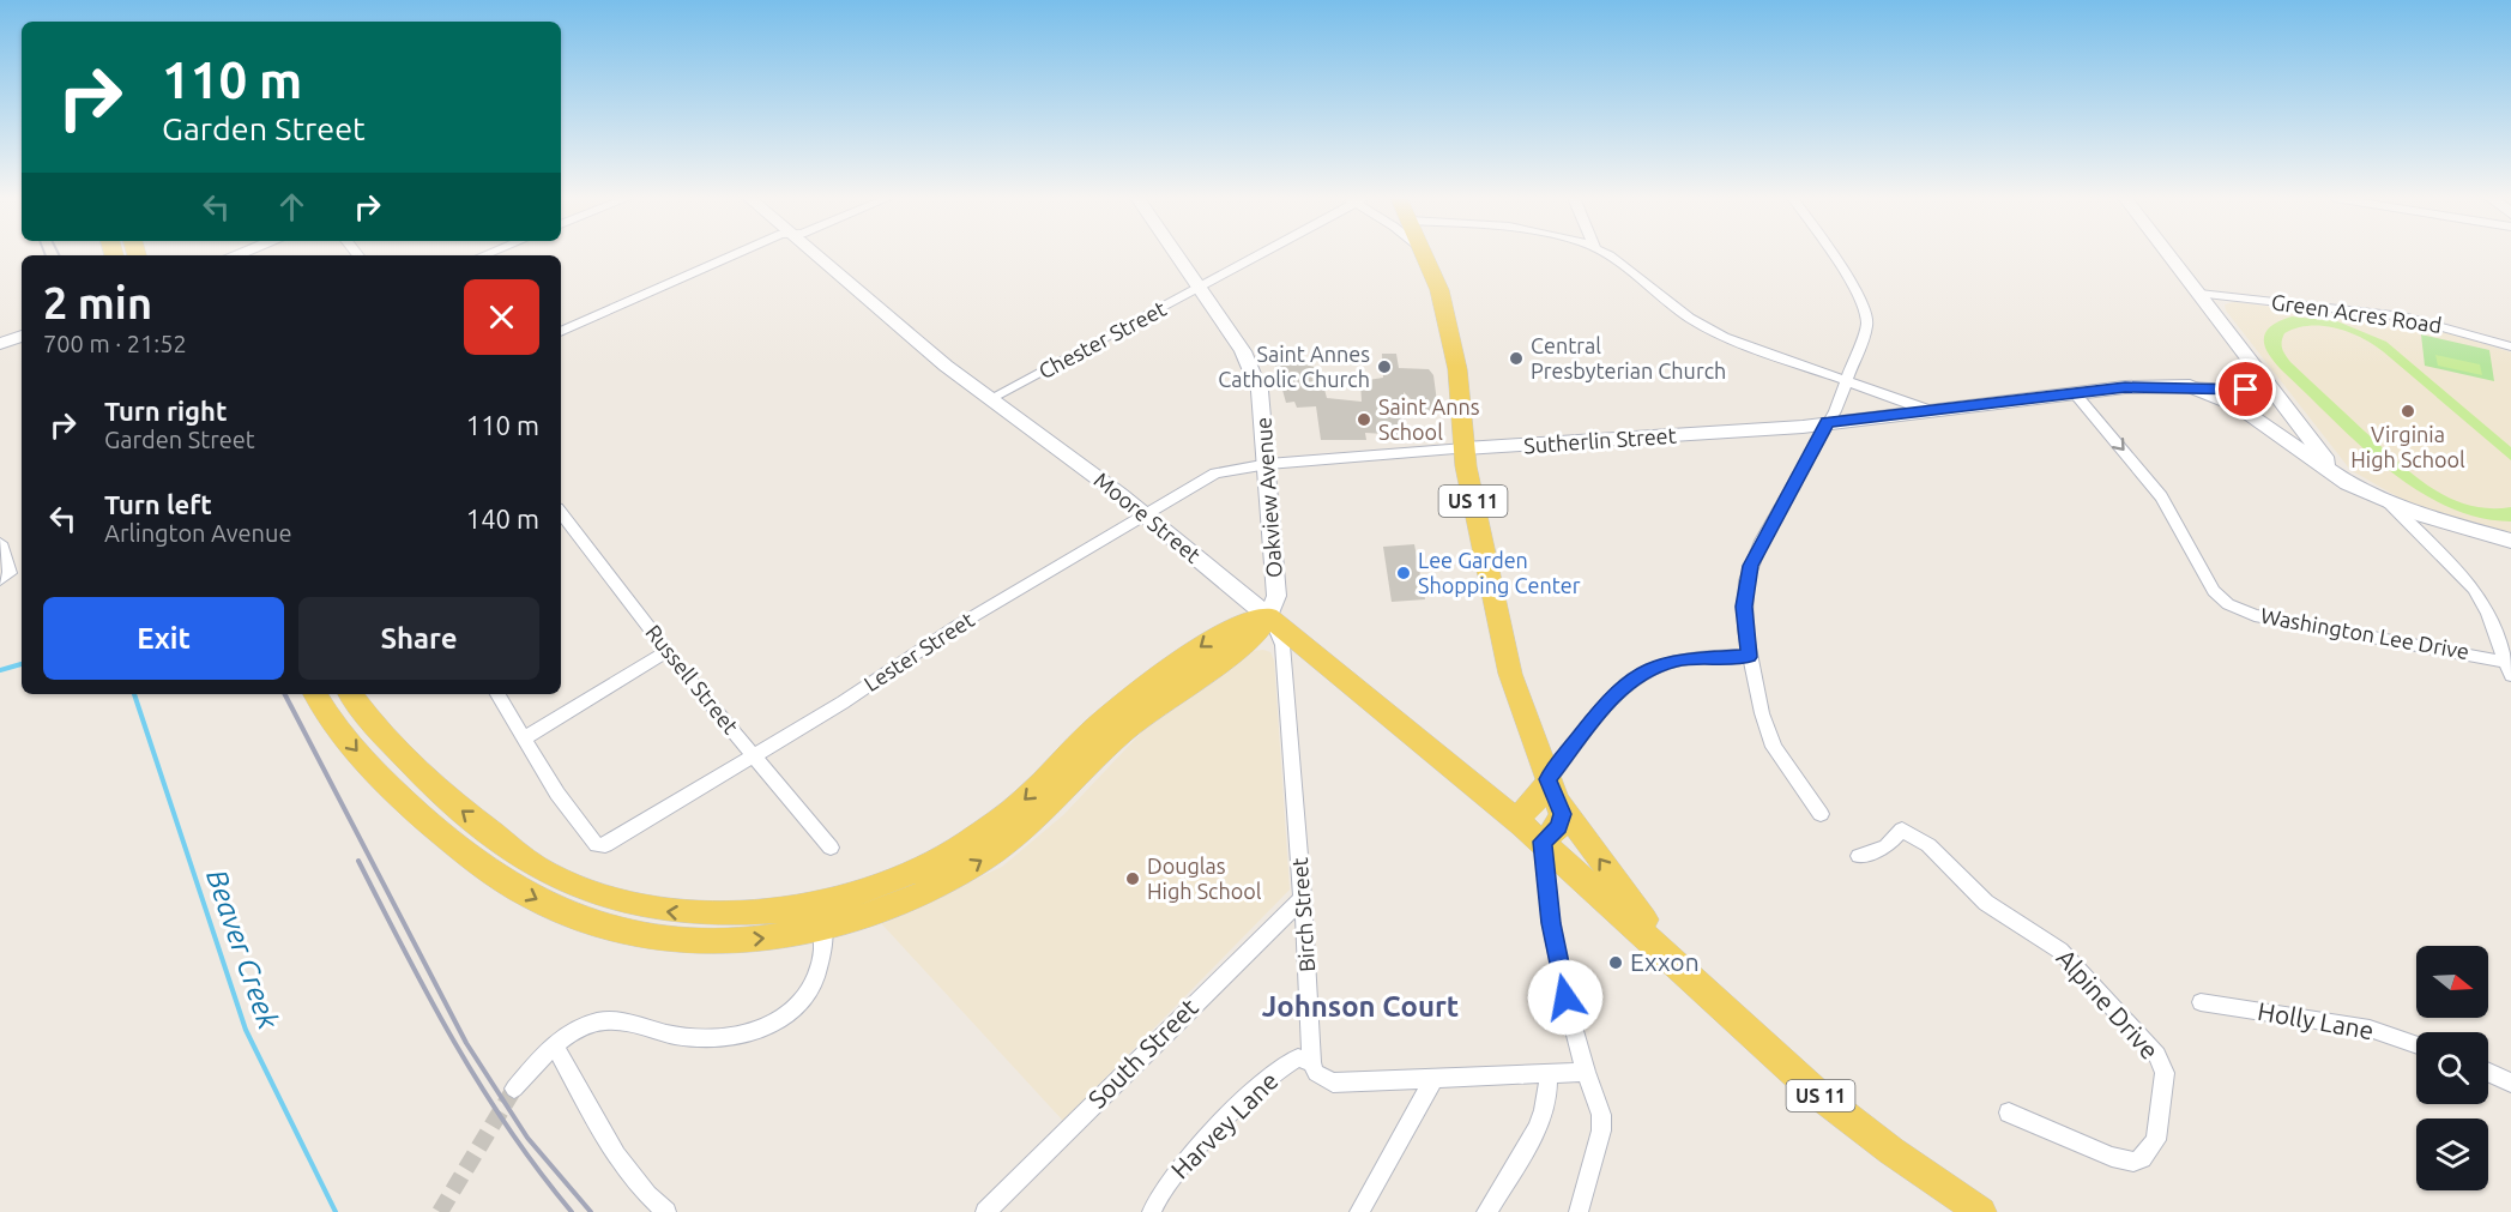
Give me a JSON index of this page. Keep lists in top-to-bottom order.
{
  "streets": {
    "main road": ["US 11", "Moore Street"],
    "street": [
      "Green Acres Road",
      "Chester Street",
      "Sutherlin Street",
      "Oakview Avenue",
      "Washington Lee Drive",
      "Lester Street",
      "Russell Street",
      "Birch Street",
      "Alpine Drive",
      "Holly Lane",
      "South Street",
      "Harvey Lane"
    ]
  },
  "crossings": [
    ["Chester Street", "Oakview Avenue"],
    ["Chester Street", "Moore Street"],
    ["Sutherlin Street", "Oakview Avenue"],
    ["Sutherlin Street", "US 11"],
    ["Sutherlin Street", "Washington Lee Drive"],
    ["Sutherlin Street", "Lester Street"],
    ["Oakview Avenue", "Moore Street"],
    ["Oakview Avenue", "Lester Street"],
    ["Oakview Avenue", "Birch Street"],
    ["US 11", "Moore Street"],
    ["Moore Street", "Lester Street"],
    ["Moore Street", "Birch Street"],
    ["Lester Street", "Russell Street"],
    ["Birch Street", "South Street"],
    ["Birch Street", "Harvey Lane"]
  ],
  "districts": ["Johnson Court"],
  "water": ["Beaver Creek"],
  "places": [
    "Central Presbyterian Church",
    "Saint Annes Catholic Church",
    "Virginia High School",
    "Saint Anns School",
    "Lee Garden Shopping Center",
    "Douglas High School",
    "Exxon"
  ],
  "north": "right",
  "page": {
    "turn": ["110 m", "Garden Street"],
    "heading": ["2 min", "700 m · 21:52"],
    "list": [
      {
        "name": "Turn right",
        "note": "Garden Street",
        "value": "110 m"
      },
      {
        "name": "Turn left",
        "note": "Arlington Avenue",
        "value": "140 m"
      }
    ],
    "buttons": ["Exit", "Share"]
  }
}
